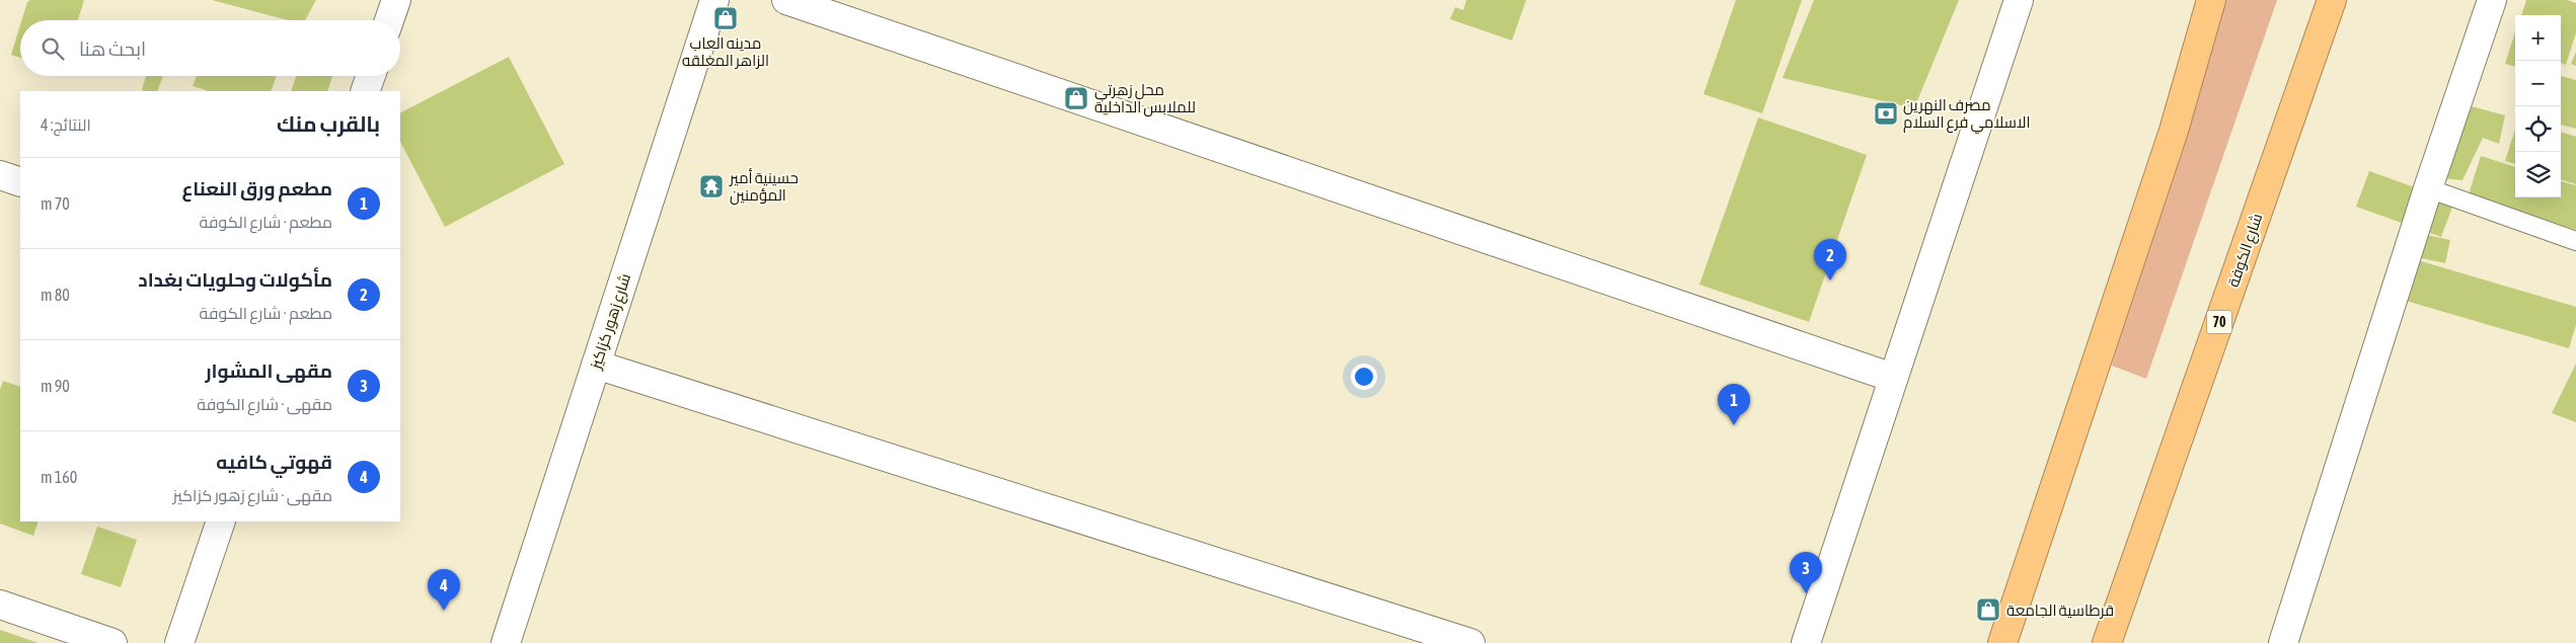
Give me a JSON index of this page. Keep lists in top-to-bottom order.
{
  "streets": {
    "highway": ["شارع الكوفة", "70"],
    "street": ["شارع زهور كزاكيز"]
  },
  "places": {
    "shop": ["مدينه العاب الزاهر المغلقه", "محل زهرتي للملابس الداخلية", "قرطاسية الجامعة"],
    "bank": ["مصرف النهرين الاسلامي فرع السلام"],
    "temple": ["حسينية أمير المؤمنين"]
  },
  "page": {
    "map_buttons": ["+", "−"],
    "search": "ابحث هنا",
    "heading": ["بالقرب منك", "النتائج: 4"],
    "list": [
      {
        "mark": "1",
        "name": "مطعم ورق النعناع",
        "note": "مطعم · شارع الكوفة",
        "value": "70 m"
      },
      {
        "mark": "2",
        "name": "مأكولات وحلويات بغداد",
        "note": "مطعم · شارع الكوفة",
        "value": "80 m"
      },
      {
        "mark": "3",
        "name": "مقهى المشوار",
        "note": "مقهى · شارع الكوفة",
        "value": "90 m"
      },
      {
        "mark": "4",
        "name": "قهوتي كافيه",
        "note": "مقهى · شارع زهور كزاكيز",
        "value": "160 m"
      }
    ],
    "pins": [
      "2",
      "1",
      "3",
      "4"
    ]
  }
}
